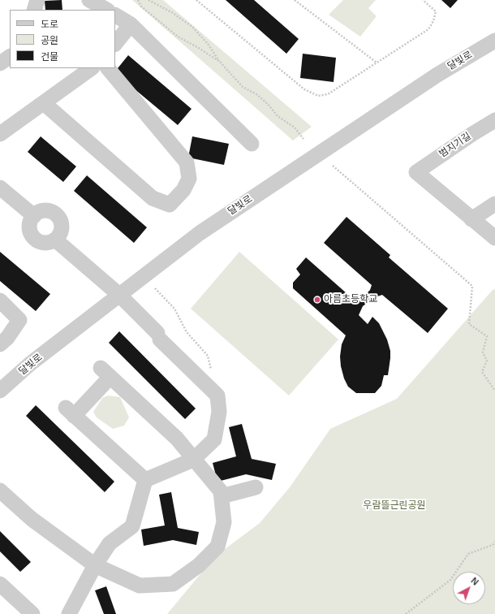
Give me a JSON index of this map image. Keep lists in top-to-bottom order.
{
  "streets": {
    "street": ["달빛로", "범지기길"]
  },
  "parks": ["우람뜰근린공원"],
  "places": ["아름초등학교"],
  "legend": ["도로", "공원", "건물"],
  "north": "top right"
}
